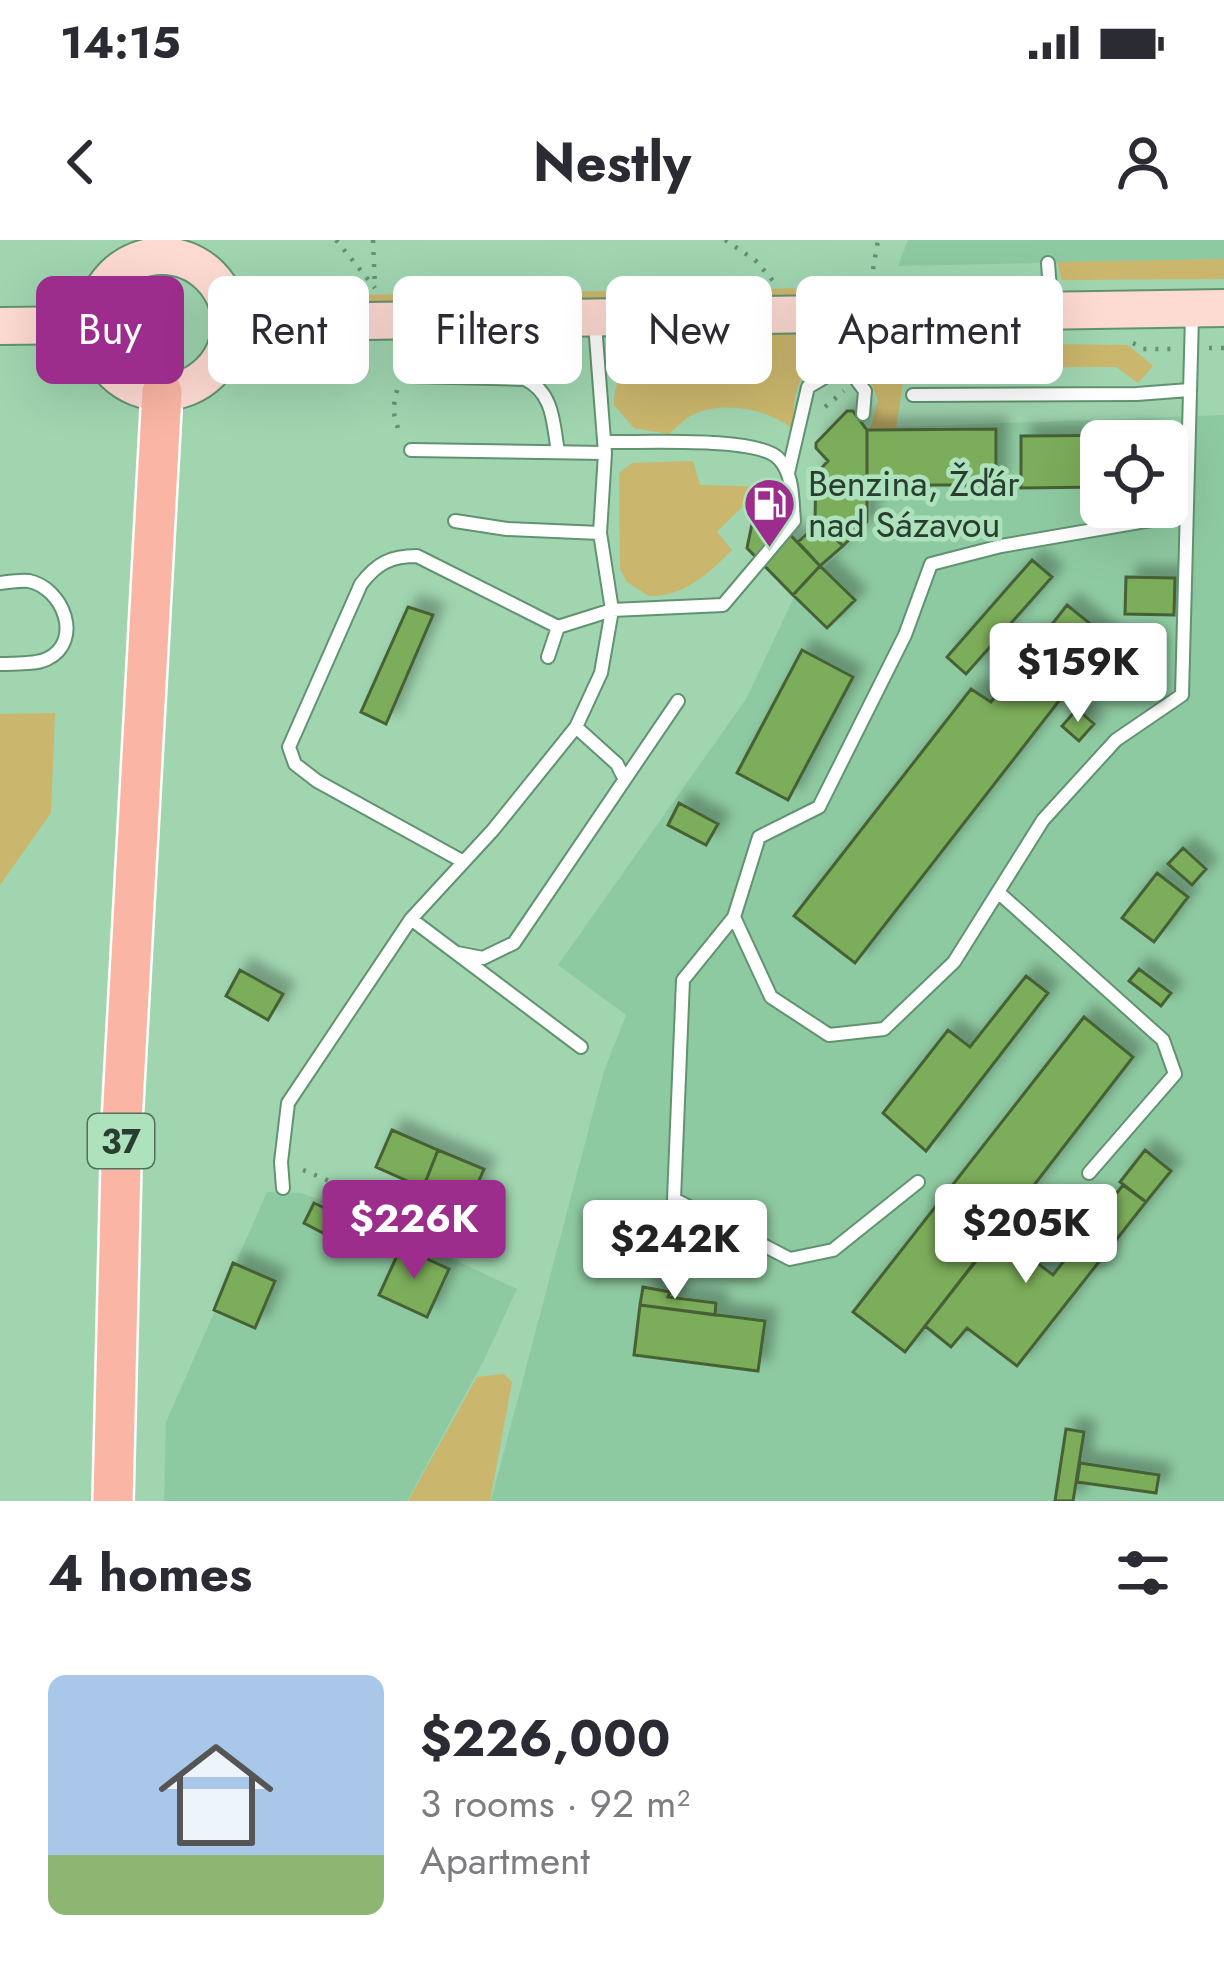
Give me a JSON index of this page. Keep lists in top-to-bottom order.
{
  "streets": {
    "main road": ["37"]
  },
  "places": {
    "fuel station": ["Benzina, Žďár nad Sázavou"]
  },
  "page": {
    "status": "14:15",
    "header": "Nestly",
    "chip": [
      "Buy",
      "Rent",
      "Filters",
      "New",
      "Apartment"
    ],
    "price": [
      "$159K",
      "$226K",
      "$205K",
      "$242K"
    ],
    "heading": "4 homes",
    "list": [
      {
        "name": "$226,000",
        "note": "3 rooms · 92 m² · Apartment"
      }
    ]
  }
}
